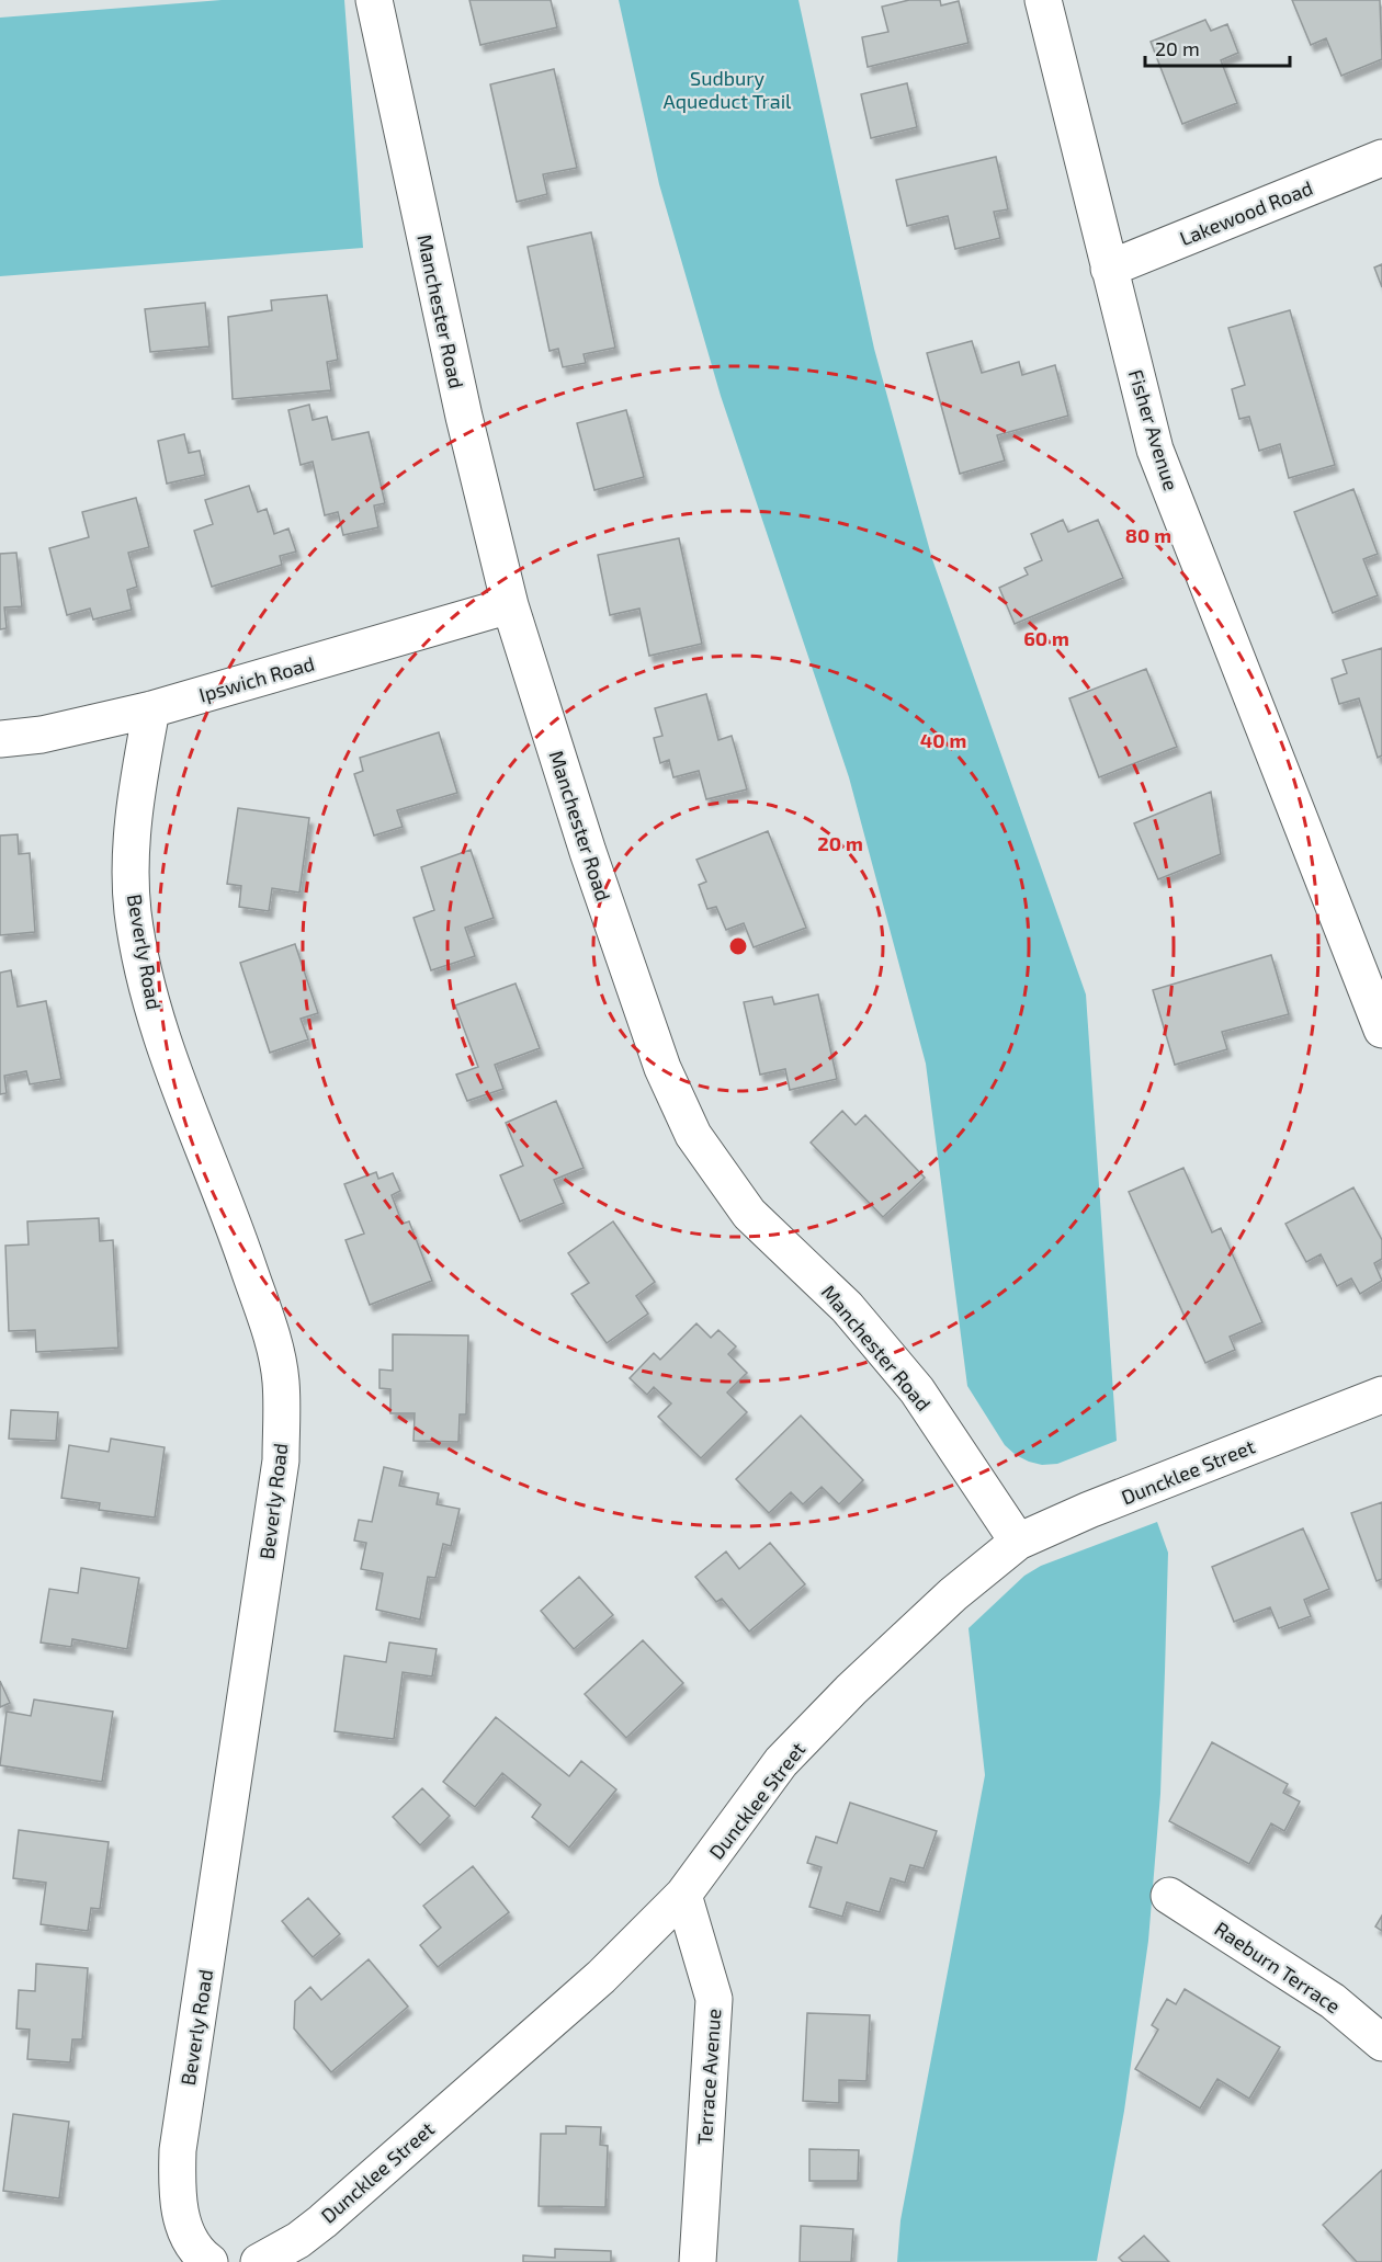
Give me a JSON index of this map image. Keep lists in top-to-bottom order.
{
  "streets": {
    "street": [
      "Lakewood Road",
      "Manchester Road",
      "Fisher Avenue",
      "Ipswich Road",
      "Beverly Road",
      "Duncklee Street",
      "Raeburn Terrace",
      "Terrace Avenue"
    ]
  },
  "crossings": [
    ["Lakewood Road", "Fisher Avenue"],
    ["Manchester Road", "Ipswich Road"],
    ["Manchester Road", "Duncklee Street"],
    ["Ipswich Road", "Beverly Road"],
    ["Duncklee Street", "Terrace Avenue"]
  ],
  "parks": ["Sudbury Aqueduct Trail"],
  "scale_bar": "20 m",
  "rings": [
    "80 m",
    "60 m",
    "40 m",
    "20 m"
  ]
}
